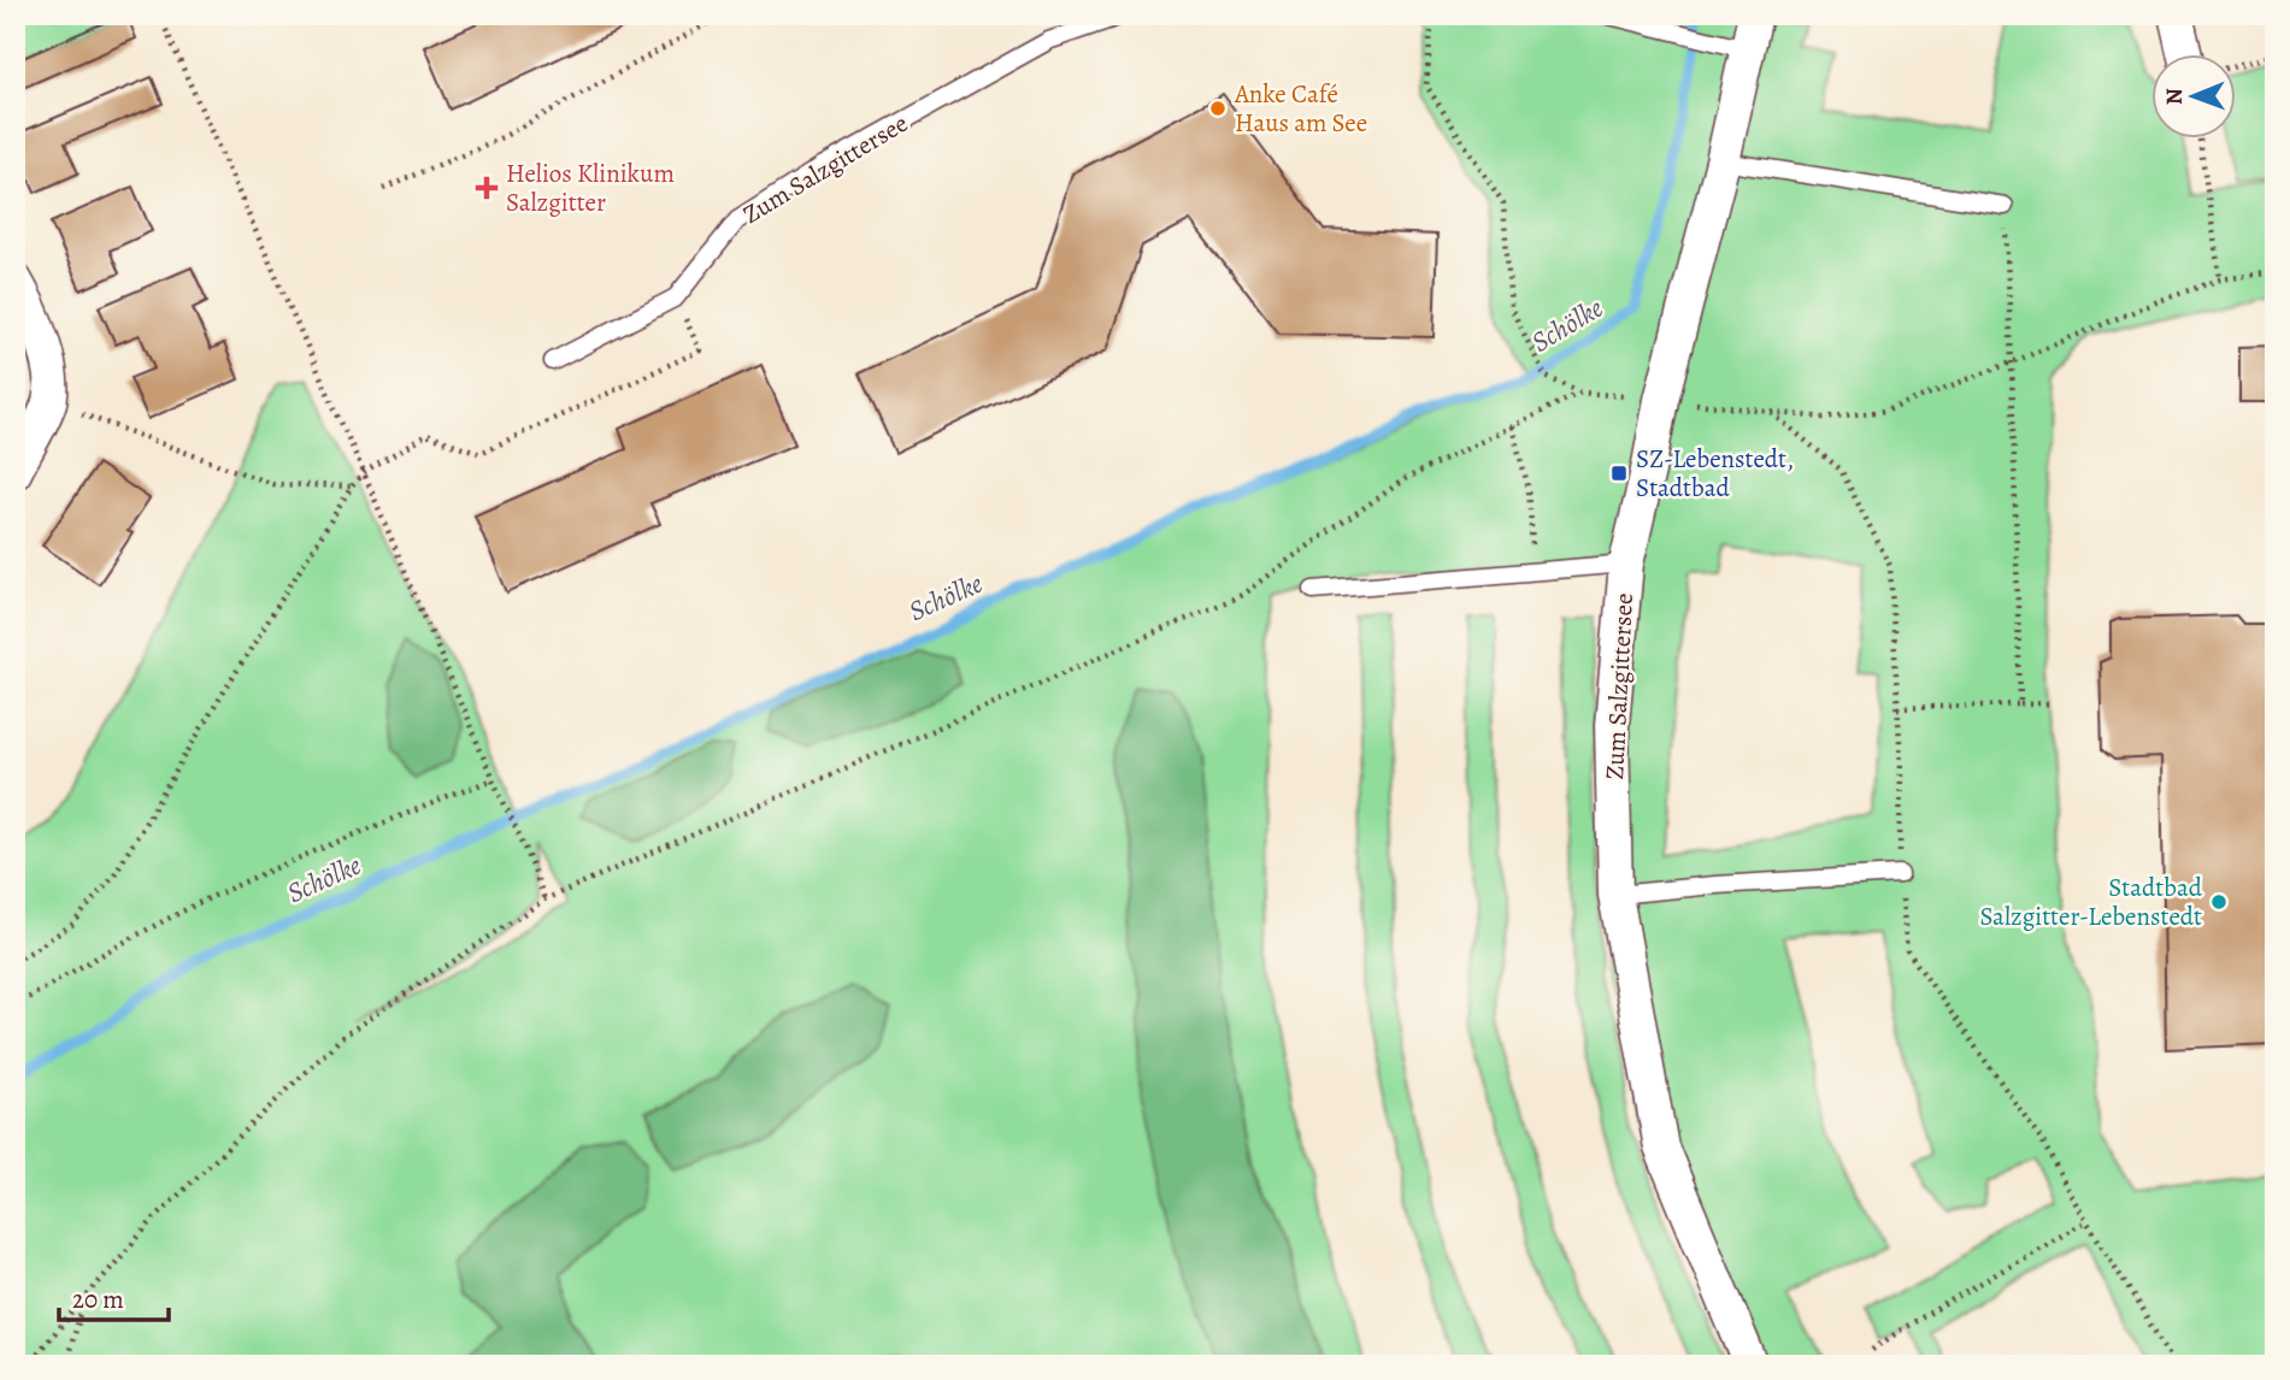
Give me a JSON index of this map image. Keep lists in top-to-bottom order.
{
  "streets": {
    "street": ["Zum Salzgittersee"]
  },
  "water": ["Schölke"],
  "places": {
    "other": ["Anke Café Haus am See", "Stadtbad Salzgitter-Lebenstedt"],
    "health": ["Helios Klinikum Salzgitter"],
    "transit": ["SZ-Lebenstedt, Stadtbad"]
  },
  "scale_bar": "20 m",
  "north": "left"
}
